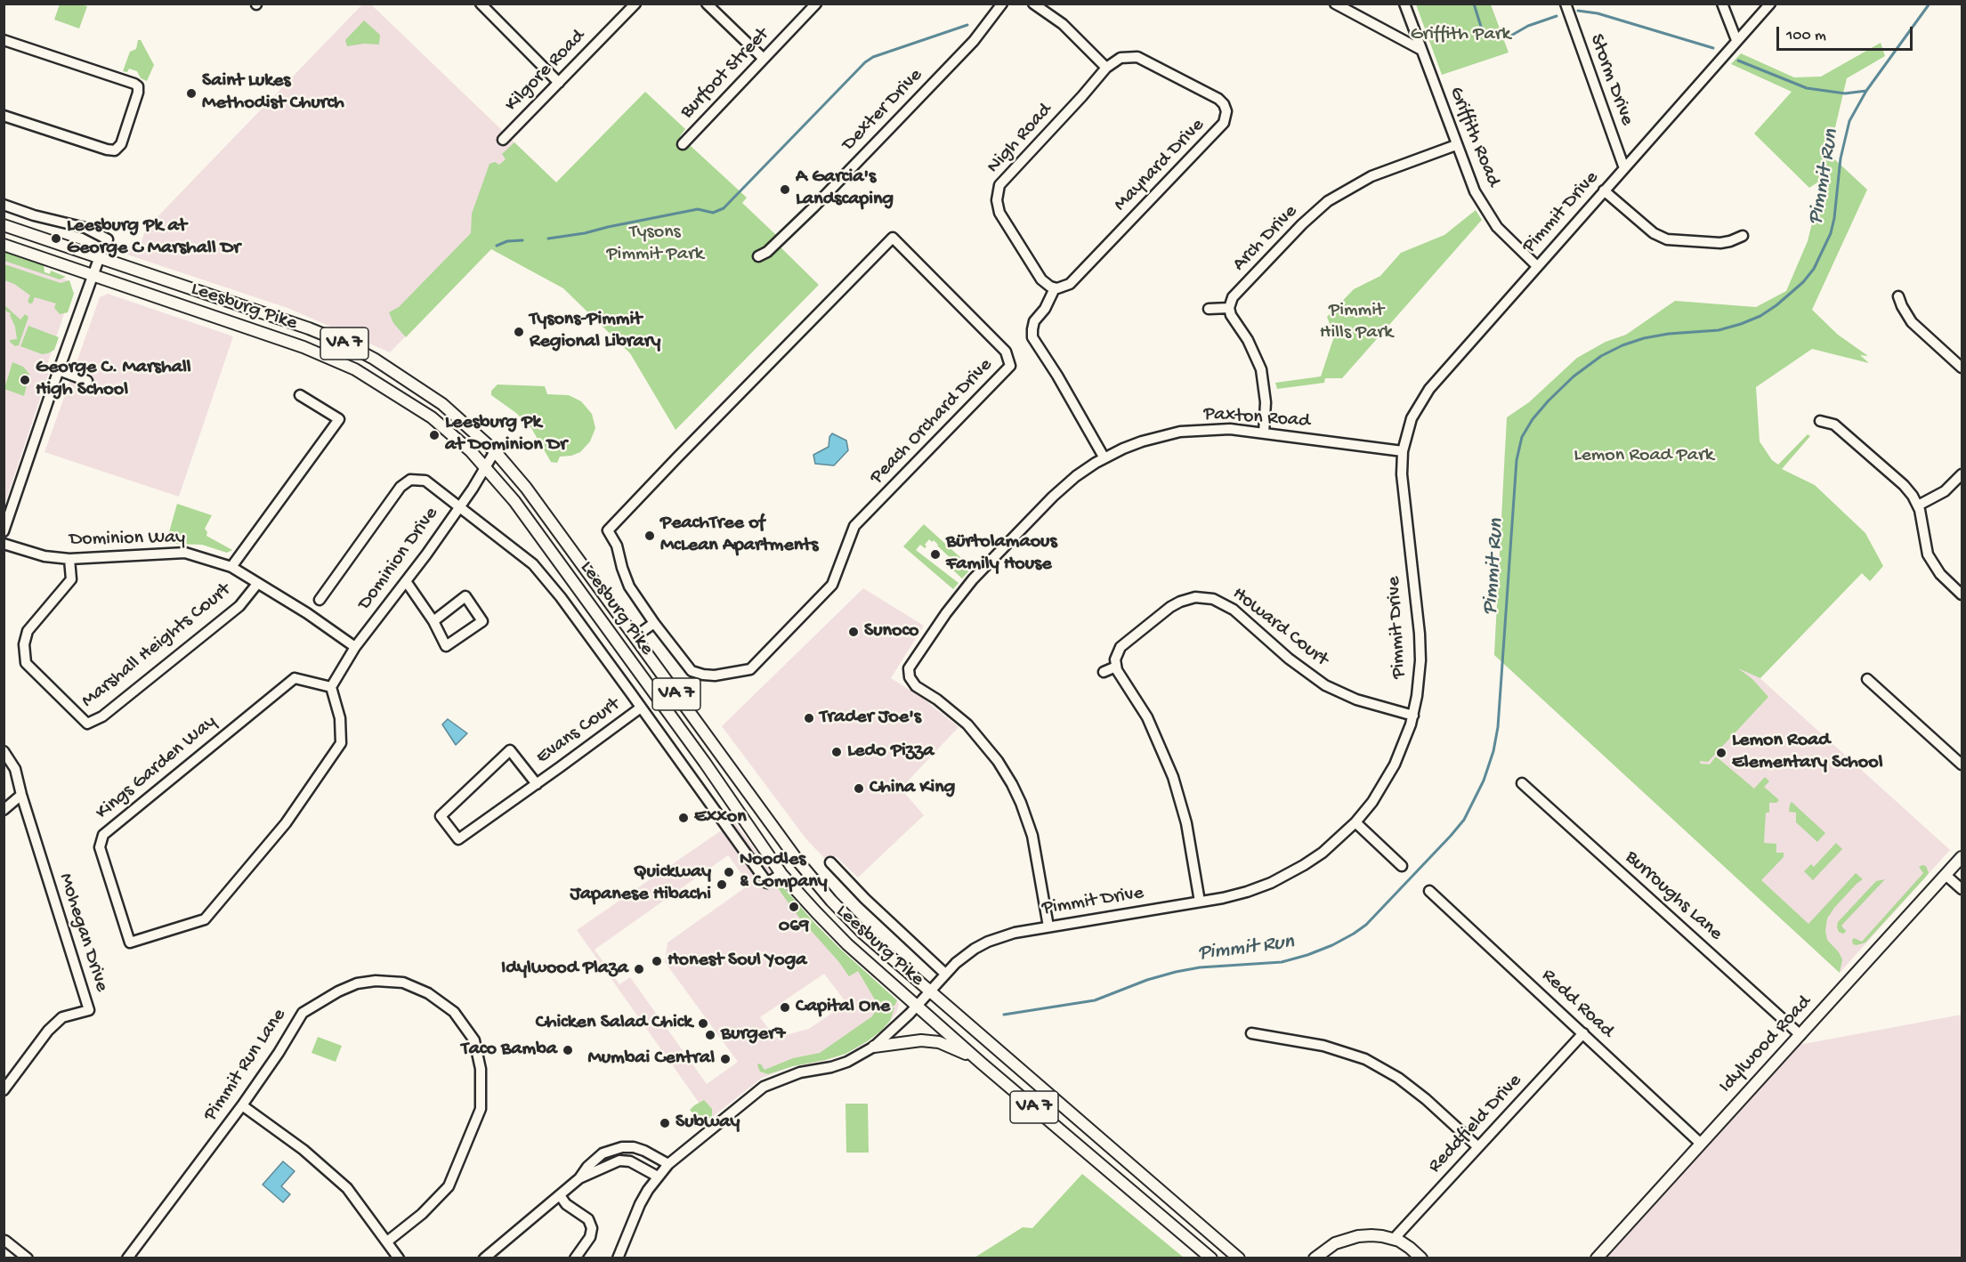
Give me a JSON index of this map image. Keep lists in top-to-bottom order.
{
  "streets": {
    "main road": ["Leesburg Pike", "VA 7", "Idylwood Road"],
    "street": [
      "Kilgore Road",
      "Burfoot Street",
      "Storm Drive",
      "Dexter Drive",
      "Griffith Road",
      "Nigh Road",
      "Maynard Drive",
      "Pimmit Drive",
      "Arch Drive",
      "Paxton Road",
      "Peach Orchard Drive",
      "Dominion Way",
      "Dominion Drive",
      "Howard Court",
      "Marshall Heights Court",
      "Evans Court",
      "Kings Garden Way",
      "Burroughs Lane",
      "Mohegan Drive",
      "Redd Road",
      "Pimmit Run Lane",
      "Reddfield Drive"
    ]
  },
  "crossings": [
    ["Storm Drive", "Pimmit Drive"],
    ["Griffith Road", "Pimmit Drive"],
    ["Griffith Road", "Arch Drive"],
    ["Nigh Road", "Maynard Drive"],
    ["Pimmit Drive", "Leesburg Pike"],
    ["Pimmit Drive", "Paxton Road"],
    ["Pimmit Drive", "Howard Court"],
    ["Leesburg Pike", "Dominion Drive"],
    ["Dominion Way", "Dominion Drive"],
    ["Dominion Way", "Marshall Heights Court"],
    ["Dominion Drive", "Kings Garden Way"],
    ["Burroughs Lane", "Idylwood Road"],
    ["Redd Road", "Idylwood Road"],
    ["Redd Road", "Reddfield Drive"]
  ],
  "water": ["Pimmit Run"],
  "parks": [
    "Griffith Park",
    "Tysons Pimmit Park",
    "Pimmit Hills Park",
    "Lemon Road Park"
  ],
  "places": [
    "Saint Lukes Methodist Church",
    "A Garcia's Landscaping",
    "Leesburg Pk at George C Marshall Dr",
    "Tysons-Pimmit Regional Library",
    "George C. Marshall High School",
    "Leesburg Pk at Dominion Dr",
    "PeachTree of McLean Apartments",
    "Bürtolamaous Family House",
    "Sunoco",
    "Trader Joe's",
    "Ledo Pizza",
    "Lemon Road Elementary School",
    "China King",
    "Exxon",
    "Noodles & Company",
    "Quickway Japanese Hibachi",
    "069",
    "Honest Soul Yoga",
    "Idylwood Plaza",
    "Capital One",
    "Chicken Salad Chick",
    "Burger7",
    "Taco Bamba",
    "Mumbai Central",
    "Subway"
  ],
  "scale_bar": "100 m"
}
